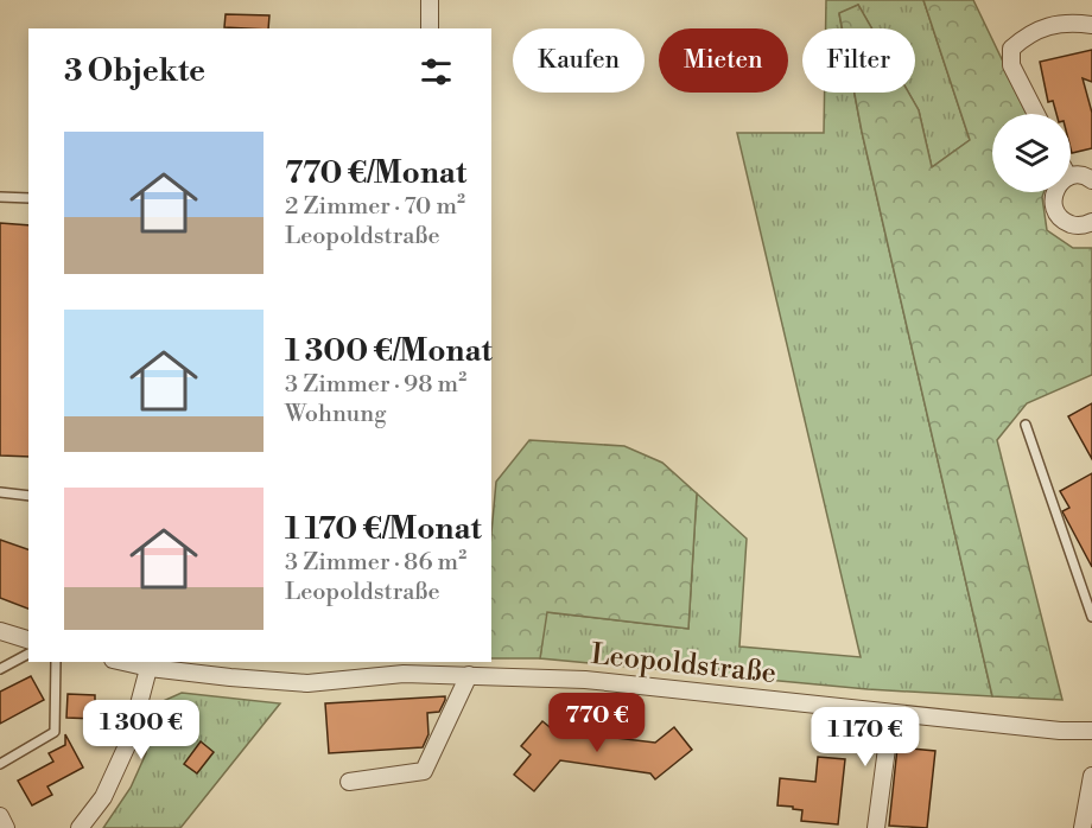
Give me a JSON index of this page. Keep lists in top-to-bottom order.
{
  "streets": {
    "street": ["Leopoldstraße"]
  },
  "page": {
    "chip": ["Kaufen", "Mieten", "Filter"],
    "heading": "3 Objekte",
    "list": [
      {
        "name": "770 €/Monat",
        "note": "2 Zimmer · 70 m² · Leopoldstraße"
      },
      {
        "name": "1 300 €/Monat",
        "note": "3 Zimmer · 98 m² · Wohnung"
      },
      {
        "name": "1 170 €/Monat",
        "note": "3 Zimmer · 86 m² · Leopoldstraße"
      }
    ],
    "price": ["770 €", "1 300 €", "1 170 €"]
  }
}
